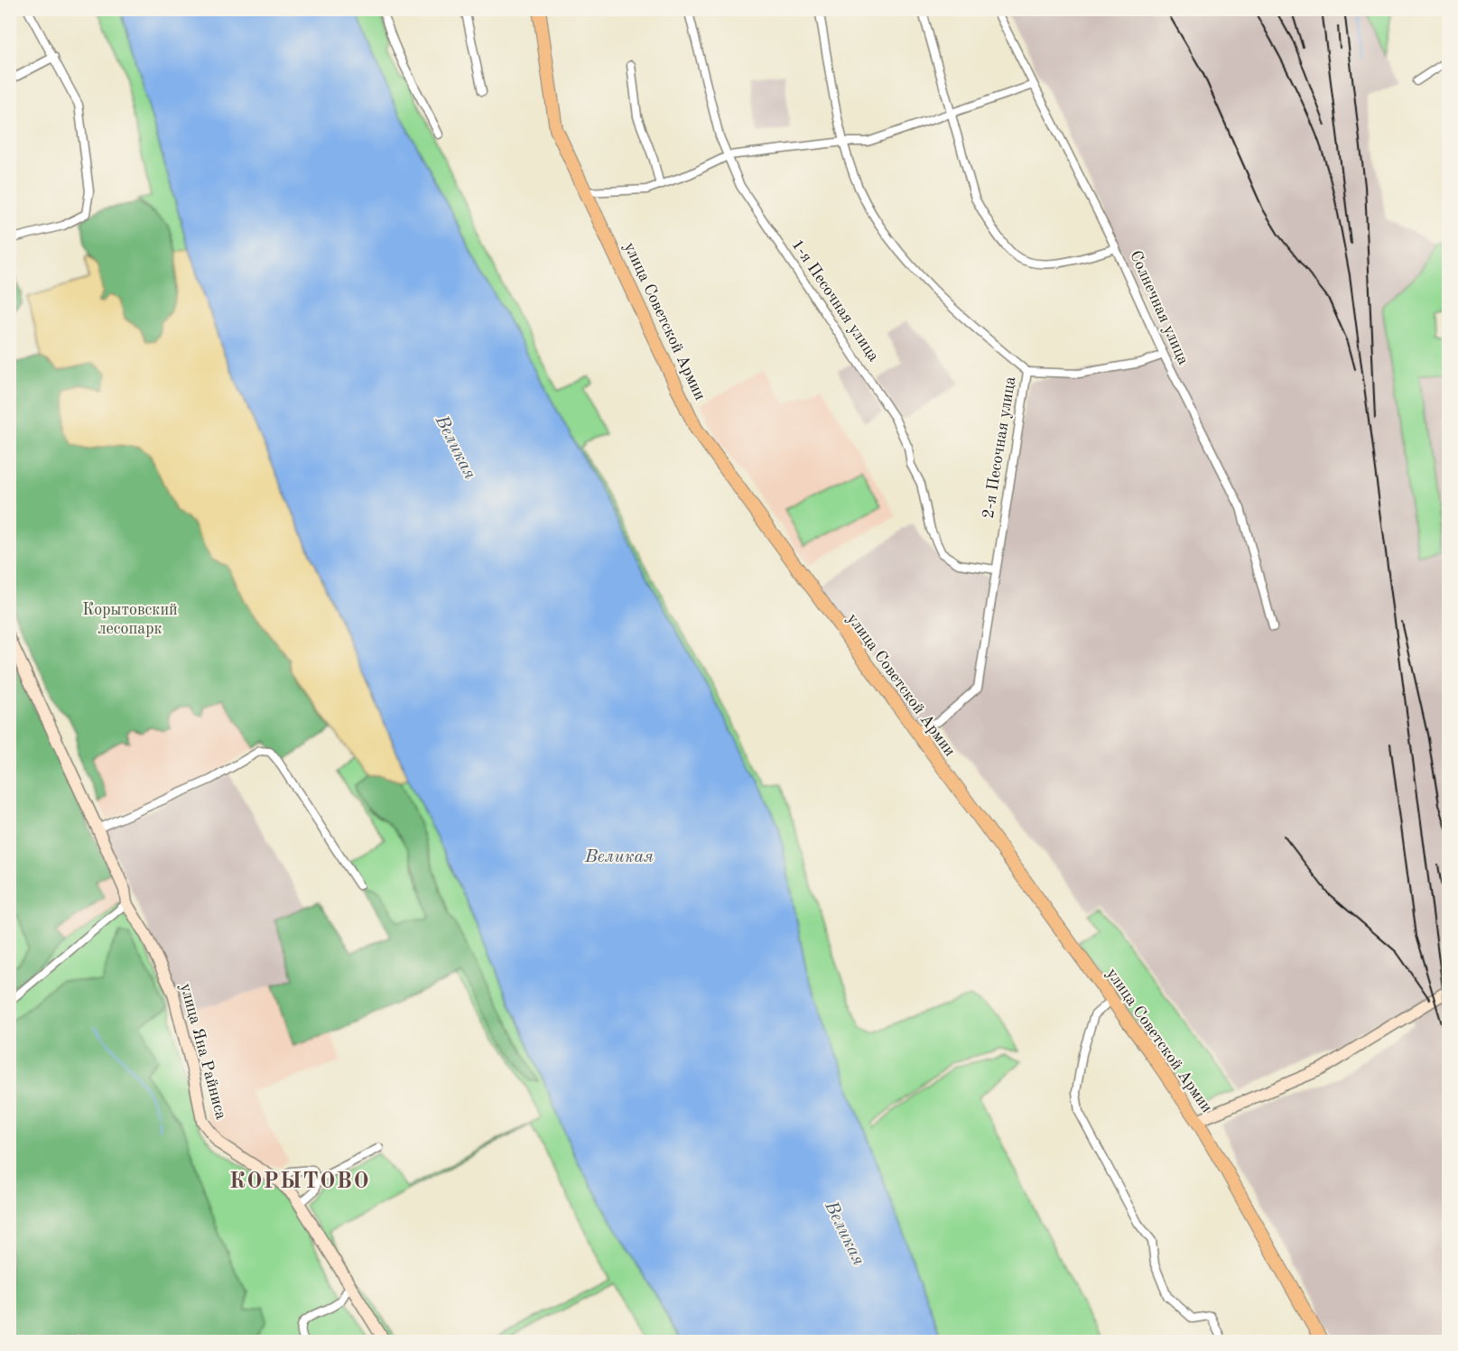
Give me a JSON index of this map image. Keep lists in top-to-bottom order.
{
  "streets": {
    "main road": ["улица Советской Армии"],
    "street": [
      "1-я Песочная улица",
      "Солнечная улица",
      "2-я Песочная улица",
      "улица Яна Райниса"
    ]
  },
  "crossings": [
    ["1-я Песочная улица", "2-я Песочная улица"],
    ["улица Советской Армии", "2-я Песочная улица"]
  ],
  "districts": ["КОРЫТОВО"],
  "water": ["Великая"],
  "parks": ["Корытовский лесопарк"]
}
